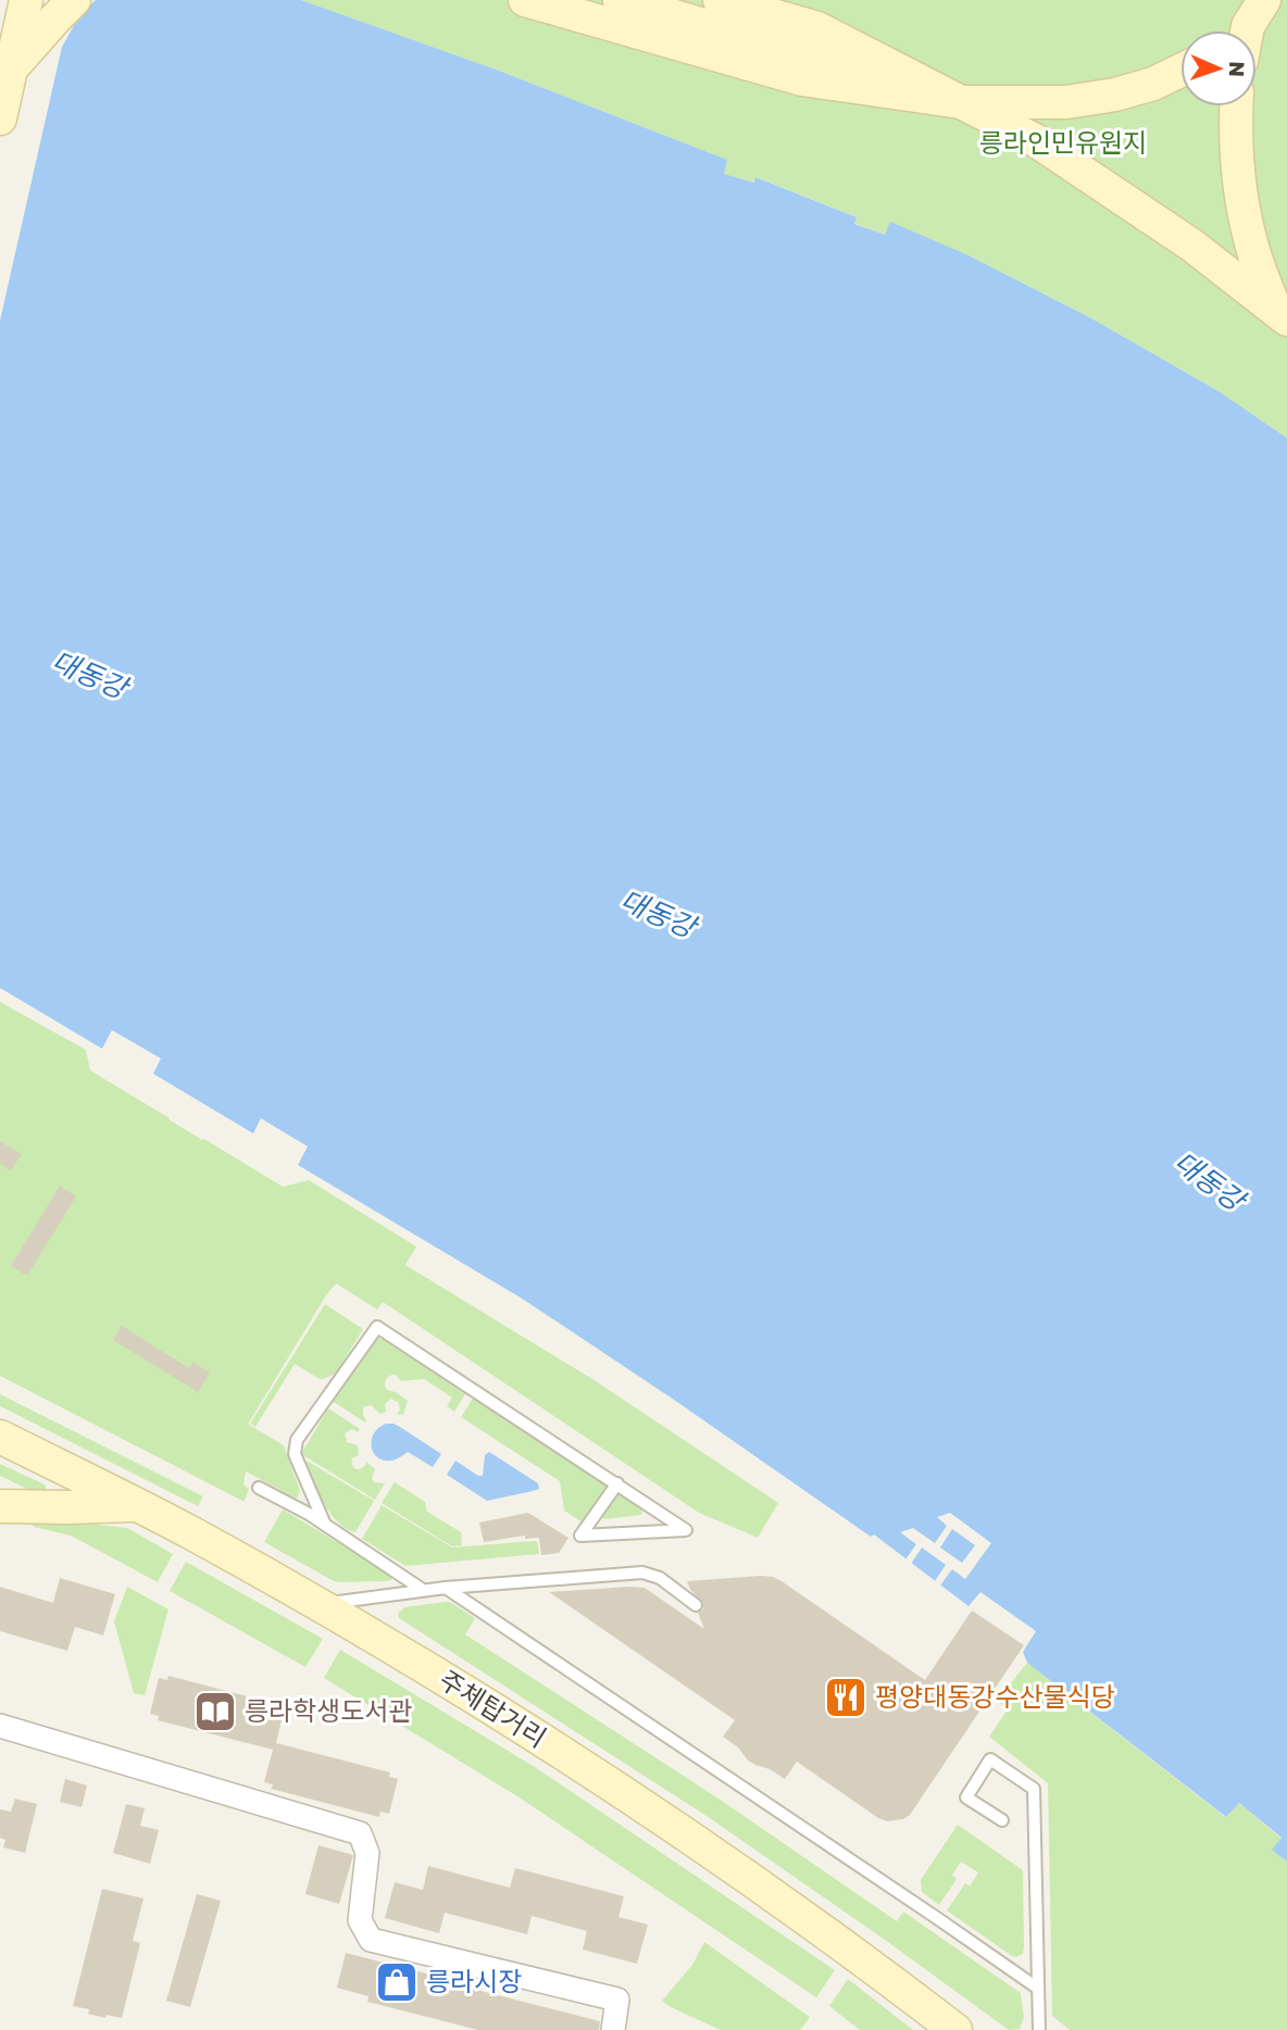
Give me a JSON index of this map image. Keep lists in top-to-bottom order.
{
  "streets": {
    "main road": ["주체탑거리"]
  },
  "water": ["대동강"],
  "parks": ["릉라인민유원지"],
  "places": {
    "restaurant": ["평양대동강수산물식당"],
    "library": ["릉라학생도서관"],
    "shop": ["릉라시장"]
  },
  "north": "right"
}
